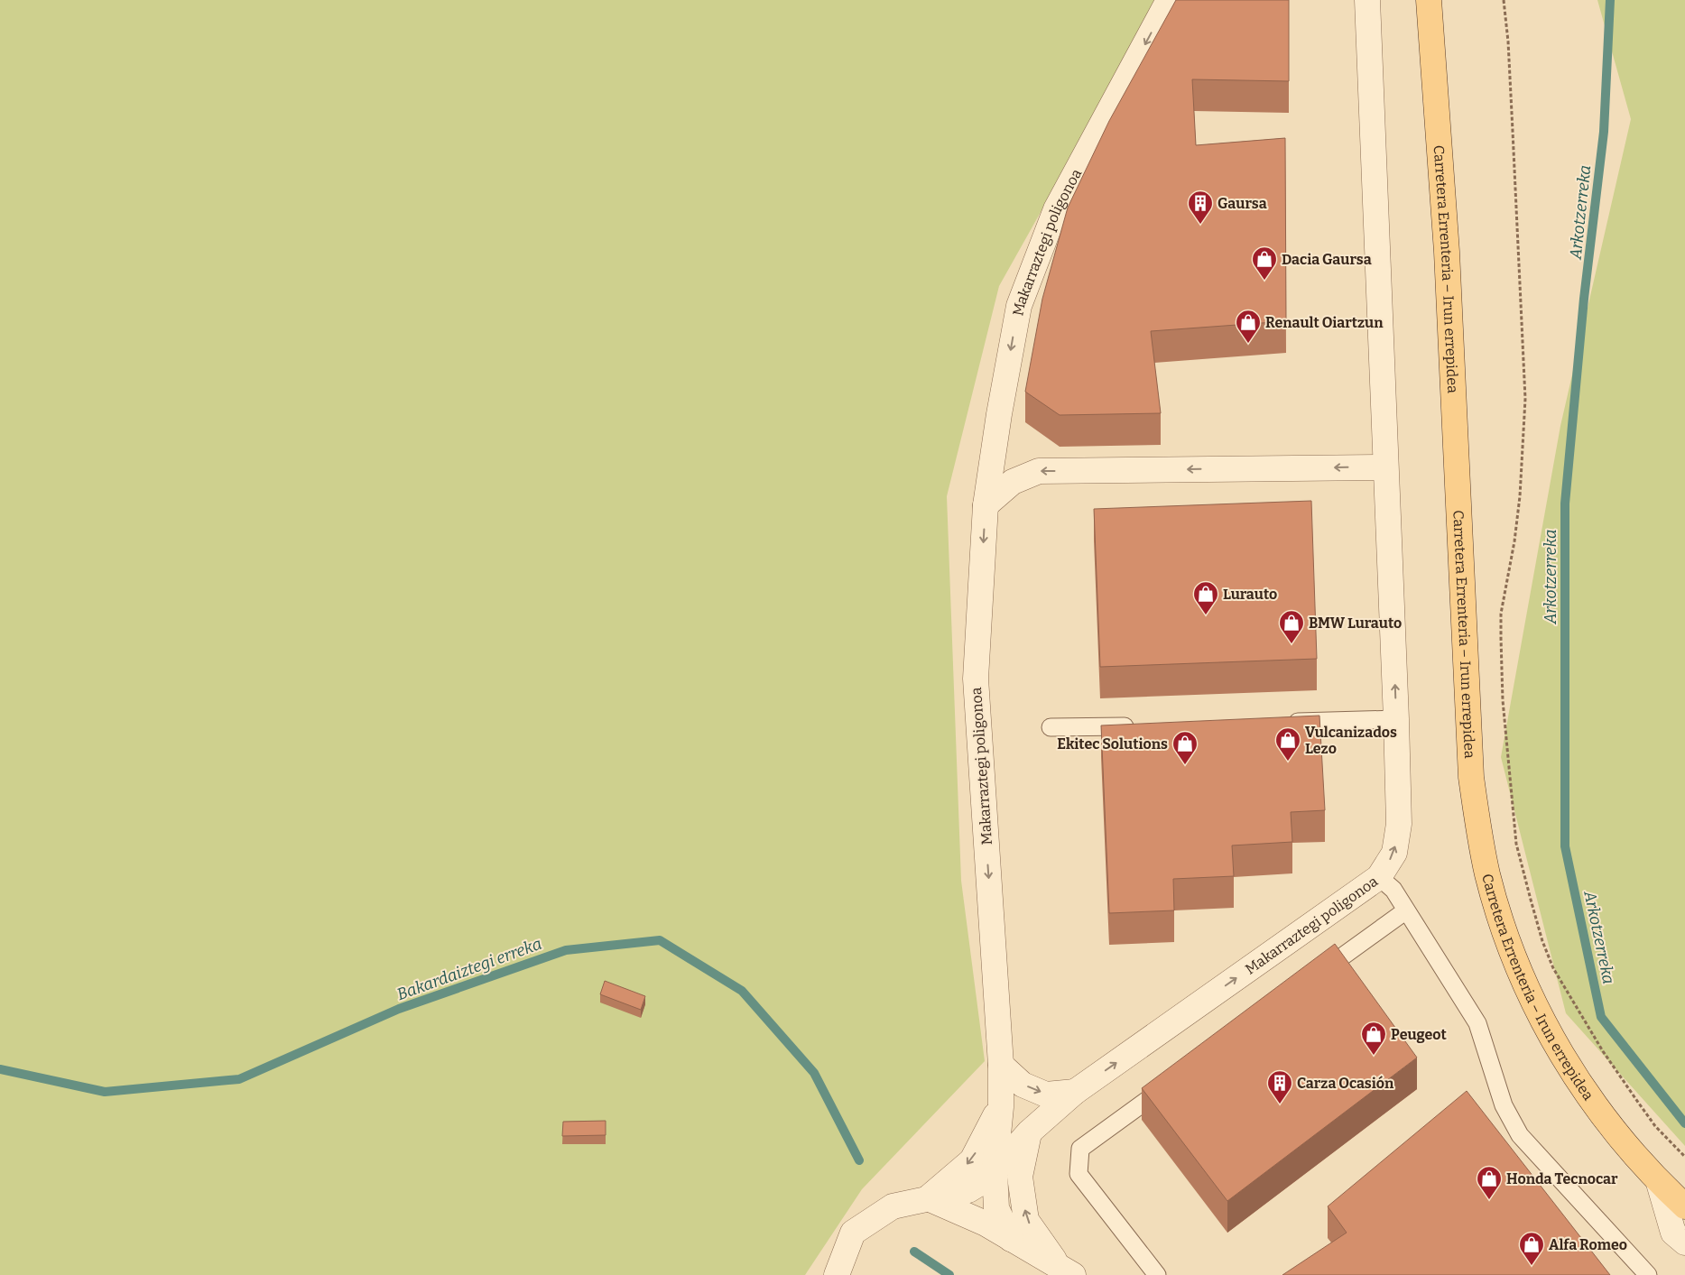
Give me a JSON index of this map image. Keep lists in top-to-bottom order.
{
  "streets": {
    "main road": ["Carretera Errenteria – Irun errepidea"],
    "street": ["Makarraztegi poligonoa"]
  },
  "water": ["Arkotzerreka", "Bakardaiztegi erreka"],
  "places": {
    "building": ["Gaursa", "Carza Ocasión"],
    "shop": [
      "Dacia Gaursa",
      "Renault Oiartzun",
      "Lurauto",
      "BMW Lurauto",
      "Vulcanizados Lezo",
      "Ekitec Solutions",
      "Peugeot",
      "Honda Tecnocar",
      "Alfa Romeo"
    ]
  }
}
